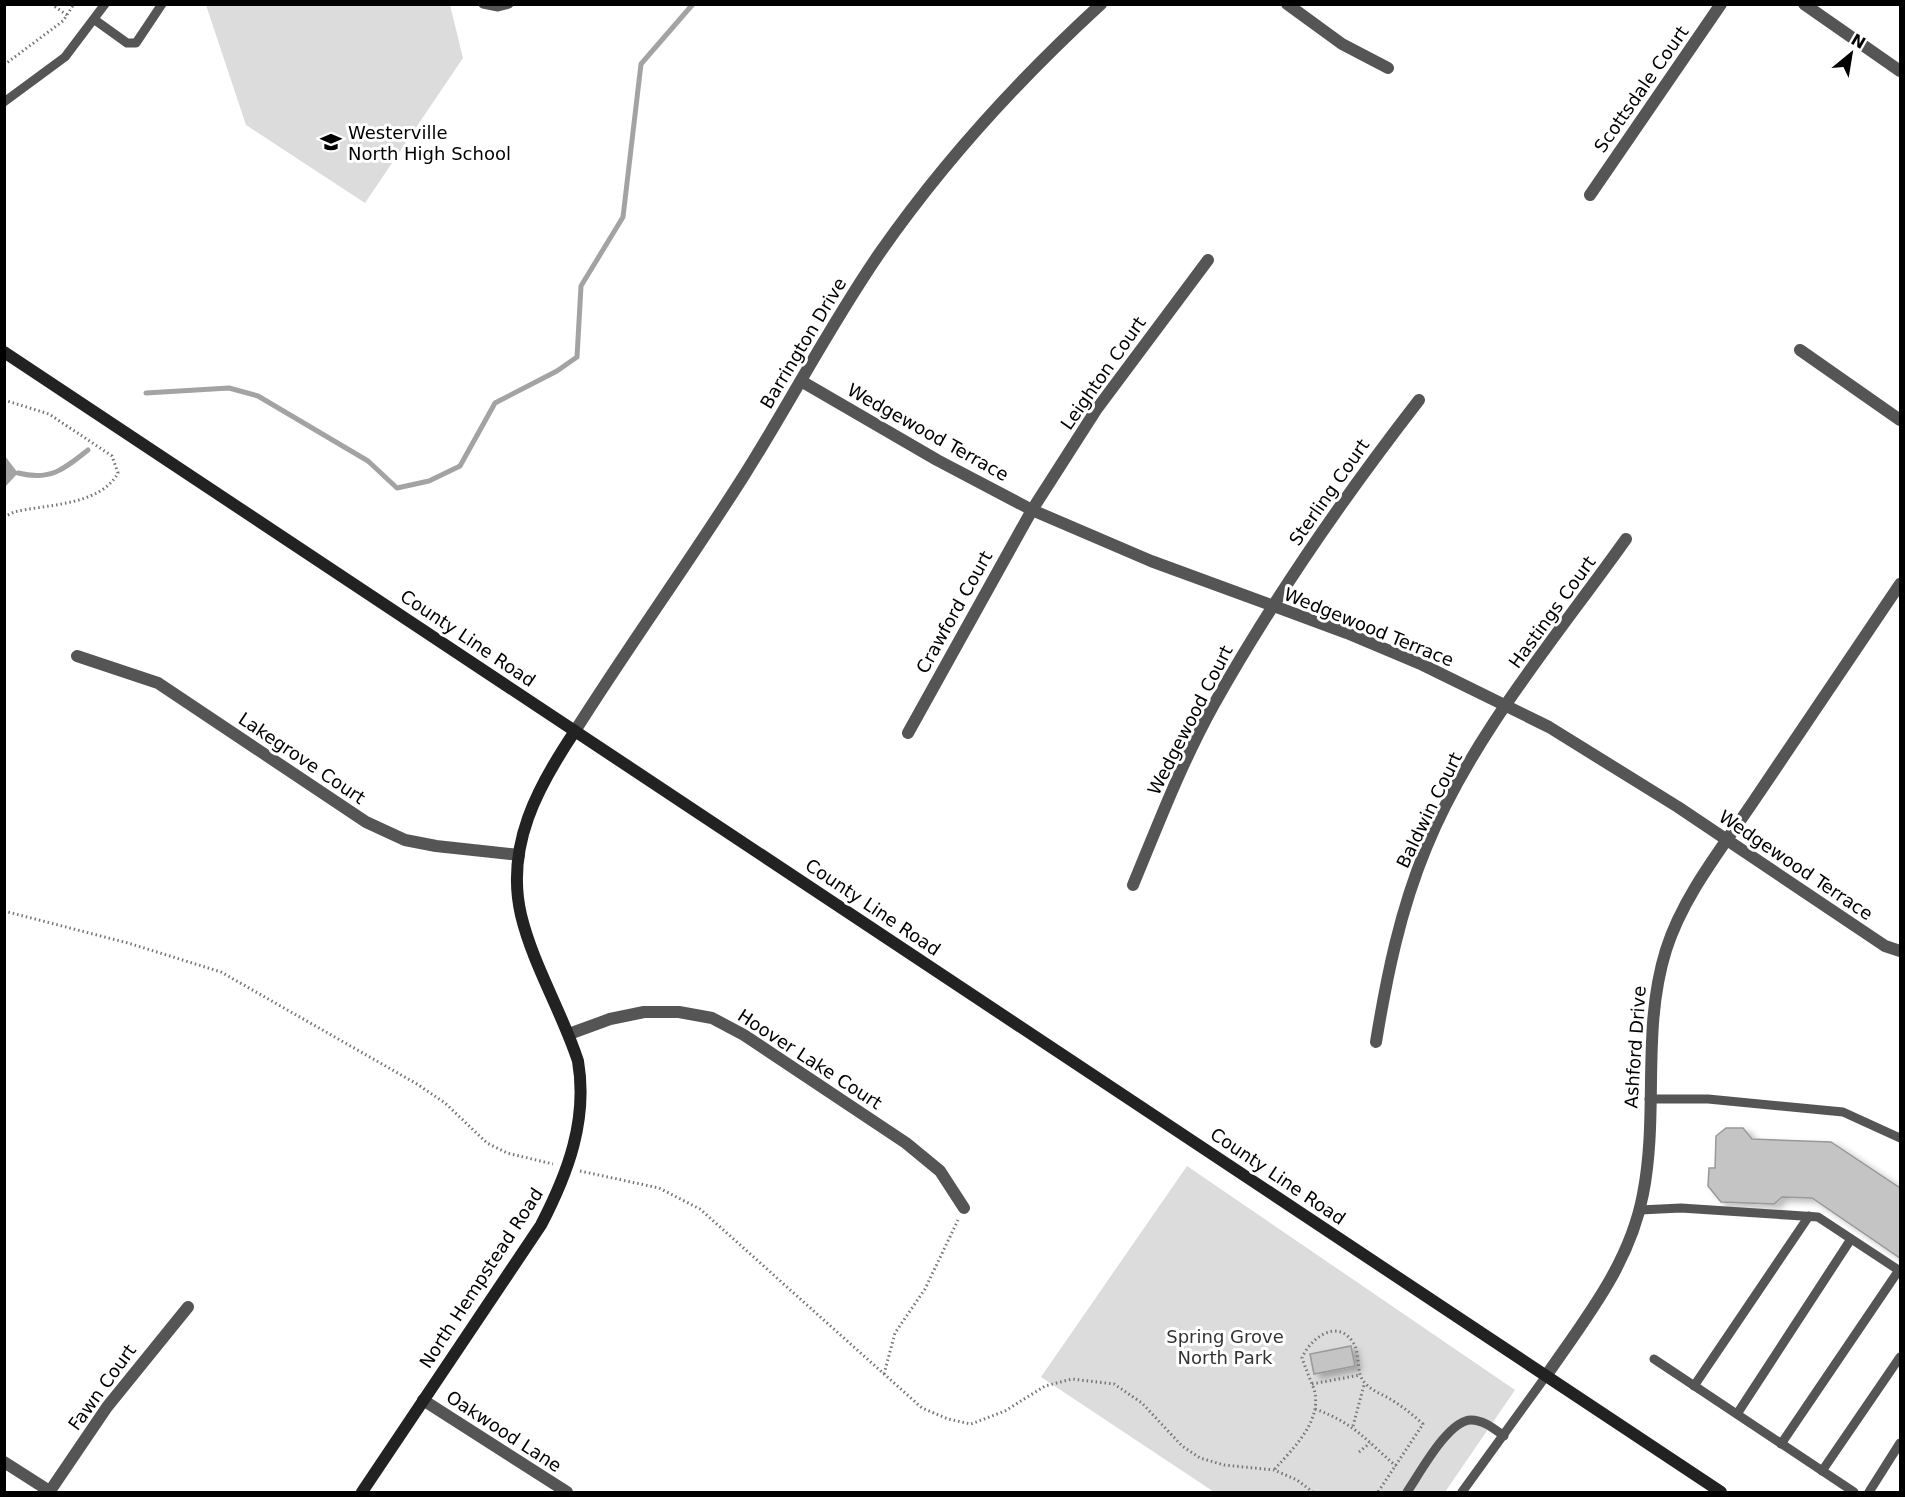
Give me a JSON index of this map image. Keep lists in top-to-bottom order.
{
  "streets": {
    "main road": ["County Line Road", "North Hempstead Road"],
    "street": [
      "Scottsdale Court",
      "Barrington Drive",
      "Leighton Court",
      "Wedgewood Terrace",
      "Sterling Court",
      "Crawford Court",
      "Hastings Court",
      "Wedgewood Court",
      "Lakegrove Court",
      "Baldwin Court",
      "Ashford Drive",
      "Hoover Lake Court",
      "Fawn Court",
      "Oakwood Lane"
    ]
  },
  "crossings": [
    ["Barrington Drive", "Wedgewood Terrace"],
    ["Barrington Drive", "County Line Road"],
    ["Barrington Drive", "North Hempstead Road"],
    ["Leighton Court", "Wedgewood Terrace"],
    ["Leighton Court", "Crawford Court"],
    ["Wedgewood Terrace", "Sterling Court"],
    ["Wedgewood Terrace", "Crawford Court"],
    ["Wedgewood Terrace", "Hastings Court"],
    ["Wedgewood Terrace", "Wedgewood Court"],
    ["Wedgewood Terrace", "Baldwin Court"],
    ["Wedgewood Terrace", "Ashford Drive"],
    ["Sterling Court", "Wedgewood Court"],
    ["Hastings Court", "Baldwin Court"],
    ["County Line Road", "Ashford Drive"],
    ["County Line Road", "North Hempstead Road"],
    ["Lakegrove Court", "North Hempstead Road"],
    ["Hoover Lake Court", "North Hempstead Road"],
    ["North Hempstead Road", "Oakwood Lane"]
  ],
  "parks": ["Spring Grove North Park"],
  "places": {
    "school or university": ["Westerville North High School"]
  },
  "north": "top right"
}
